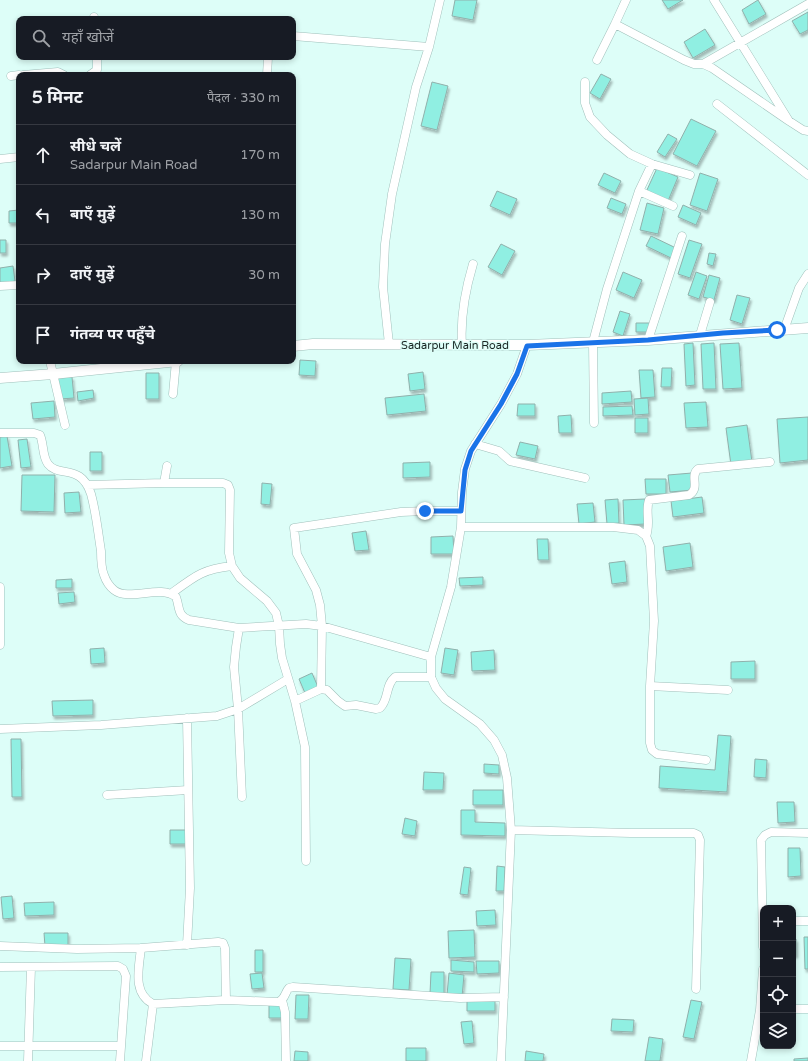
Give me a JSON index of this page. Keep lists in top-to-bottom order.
{
  "streets": {
    "street": ["Sadarpur Main Road"]
  },
  "page": {
    "search": "यहाँ खोजें",
    "heading": ["5 मिनट", "पैदल · 330 m"],
    "list": [
      ["सीधे चलें", "Sadarpur Main Road", "170 m"],
      ["बाएँ मुड़ें", "130 m"],
      ["दाएँ मुड़ें", "30 m"],
      "गंतव्य पर पहुँचे"
    ],
    "map_buttons": ["+", "−"]
  }
}
